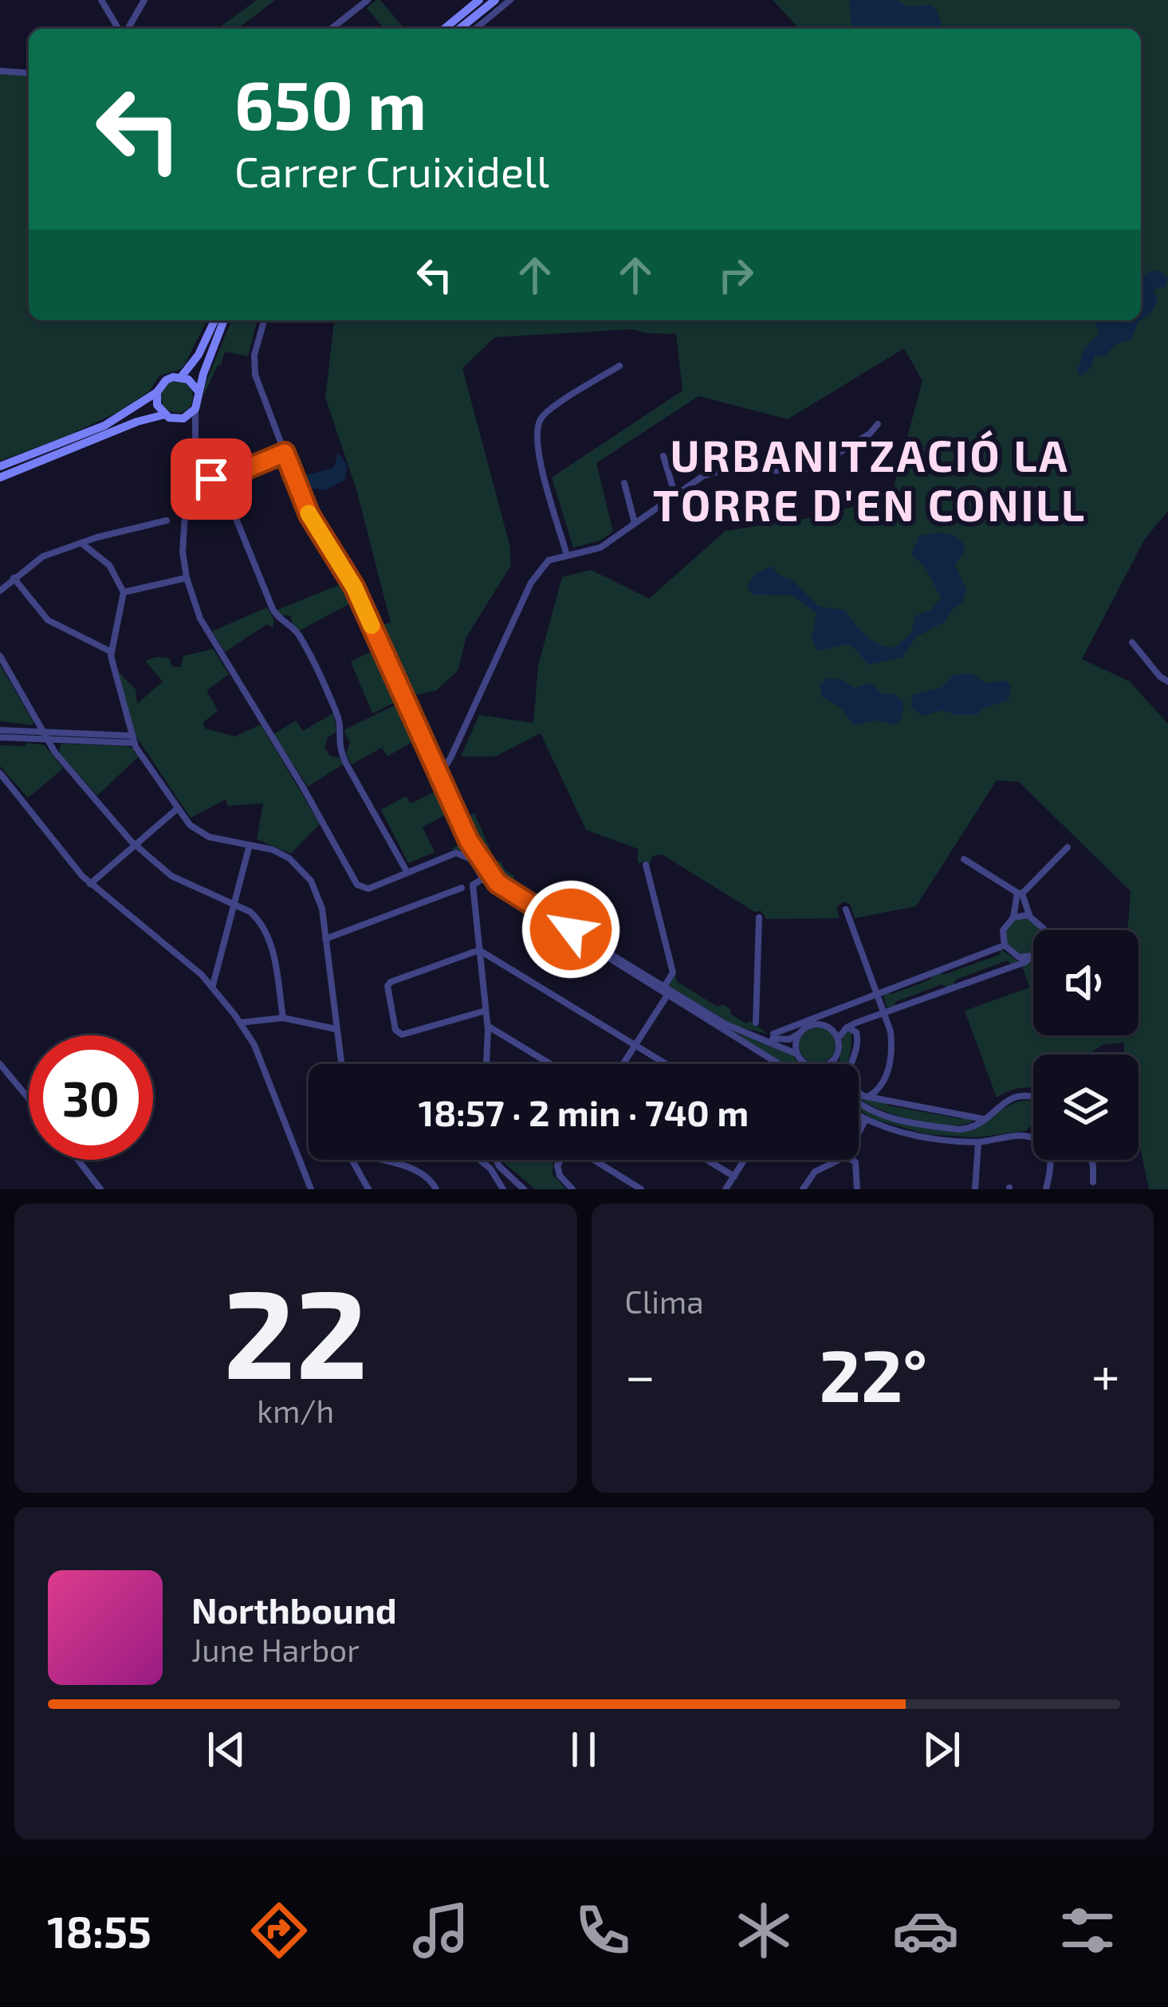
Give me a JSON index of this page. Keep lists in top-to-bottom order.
{
  "districts": ["URBANITZACIÓ LA TORRE D'EN CONILL"],
  "page": {
    "turn": ["650 m", "Carrer Cruixidell"],
    "limit": "30",
    "trip": "18:57 · 2 min · 740 m",
    "tile": [
      ["22", "km/h"],
      "Clima"
    ],
    "heat": ["−", "22°", "+"],
    "song": ["Northbound", "June Harbor"],
    "tabs": "18:55"
  }
}
